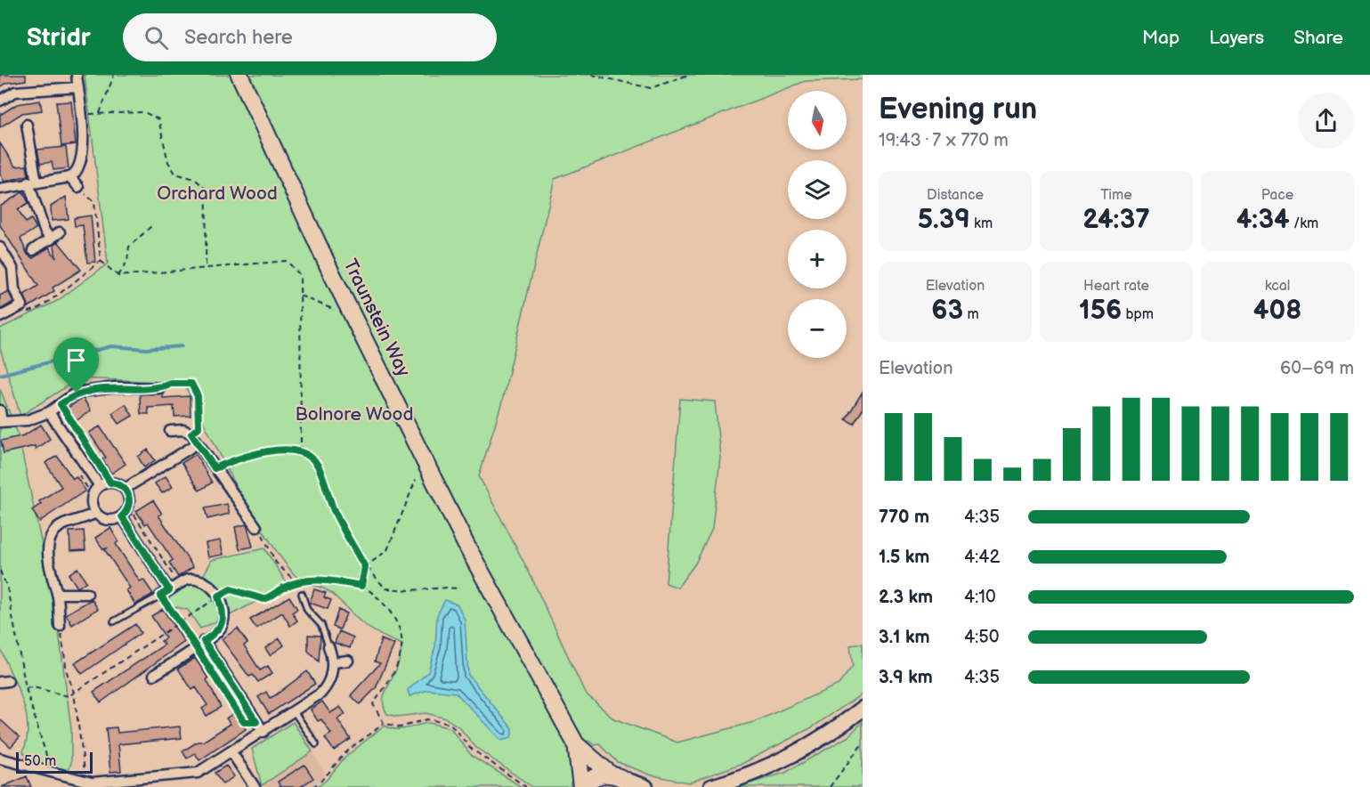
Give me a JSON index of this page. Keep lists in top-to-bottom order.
{
  "streets": {
    "highway": ["Traunstein Way"]
  },
  "parks": ["Orchard Wood", "Bolnore Wood"],
  "scale_bar": "50 m",
  "north": "bottom",
  "page": {
    "header": "Stridr",
    "search": "Search here",
    "nav": ["Map", "Layers", "Share"],
    "heading": ["Evening run", "19:43 · 7 × 770 m"],
    "map_buttons": ["+", "−"],
    "stats": [
      ["Distance", "5.39 km"],
      ["Time", "24:37"],
      ["Pace", "4:34 /km"],
      ["Elevation", "63 m"],
      ["Heart rate", "156 bpm"],
      ["kcal", "408"]
    ],
    "chart": ["Elevation", "60–69 m"],
    "list": [
      {
        "name": "770 m",
        "note": "4:35"
      },
      {
        "name": "1.5 km",
        "note": "4:42"
      },
      {
        "name": "2.3 km",
        "note": "4:10"
      },
      {
        "name": "3.1 km",
        "note": "4:50"
      },
      {
        "name": "3.9 km",
        "note": "4:35"
      }
    ],
    "scale": "50 m"
  }
}
